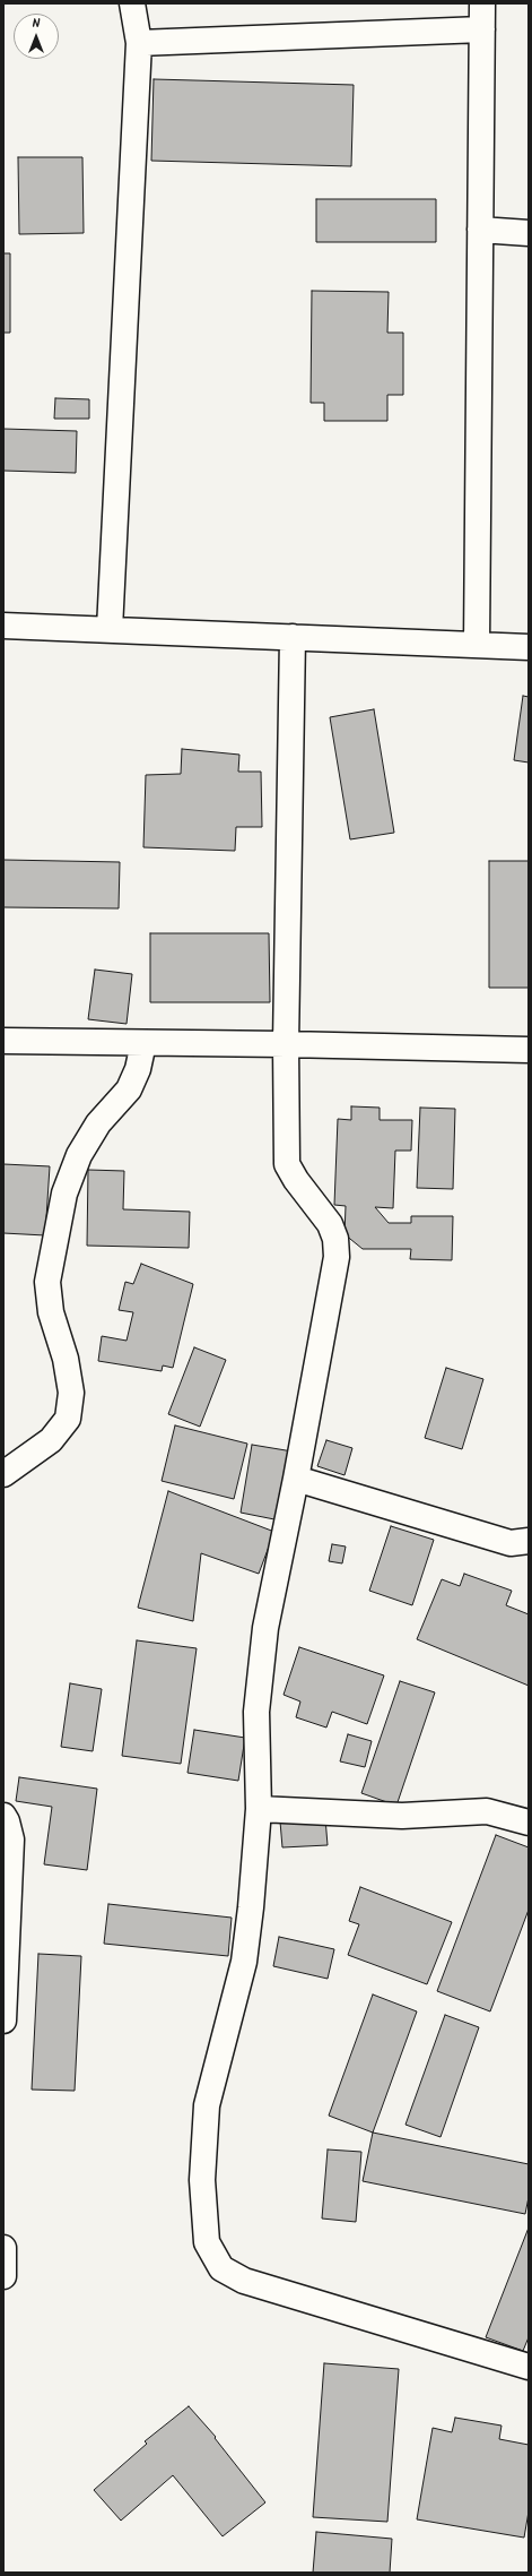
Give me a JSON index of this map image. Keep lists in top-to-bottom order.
{
  "north": "top"
}
